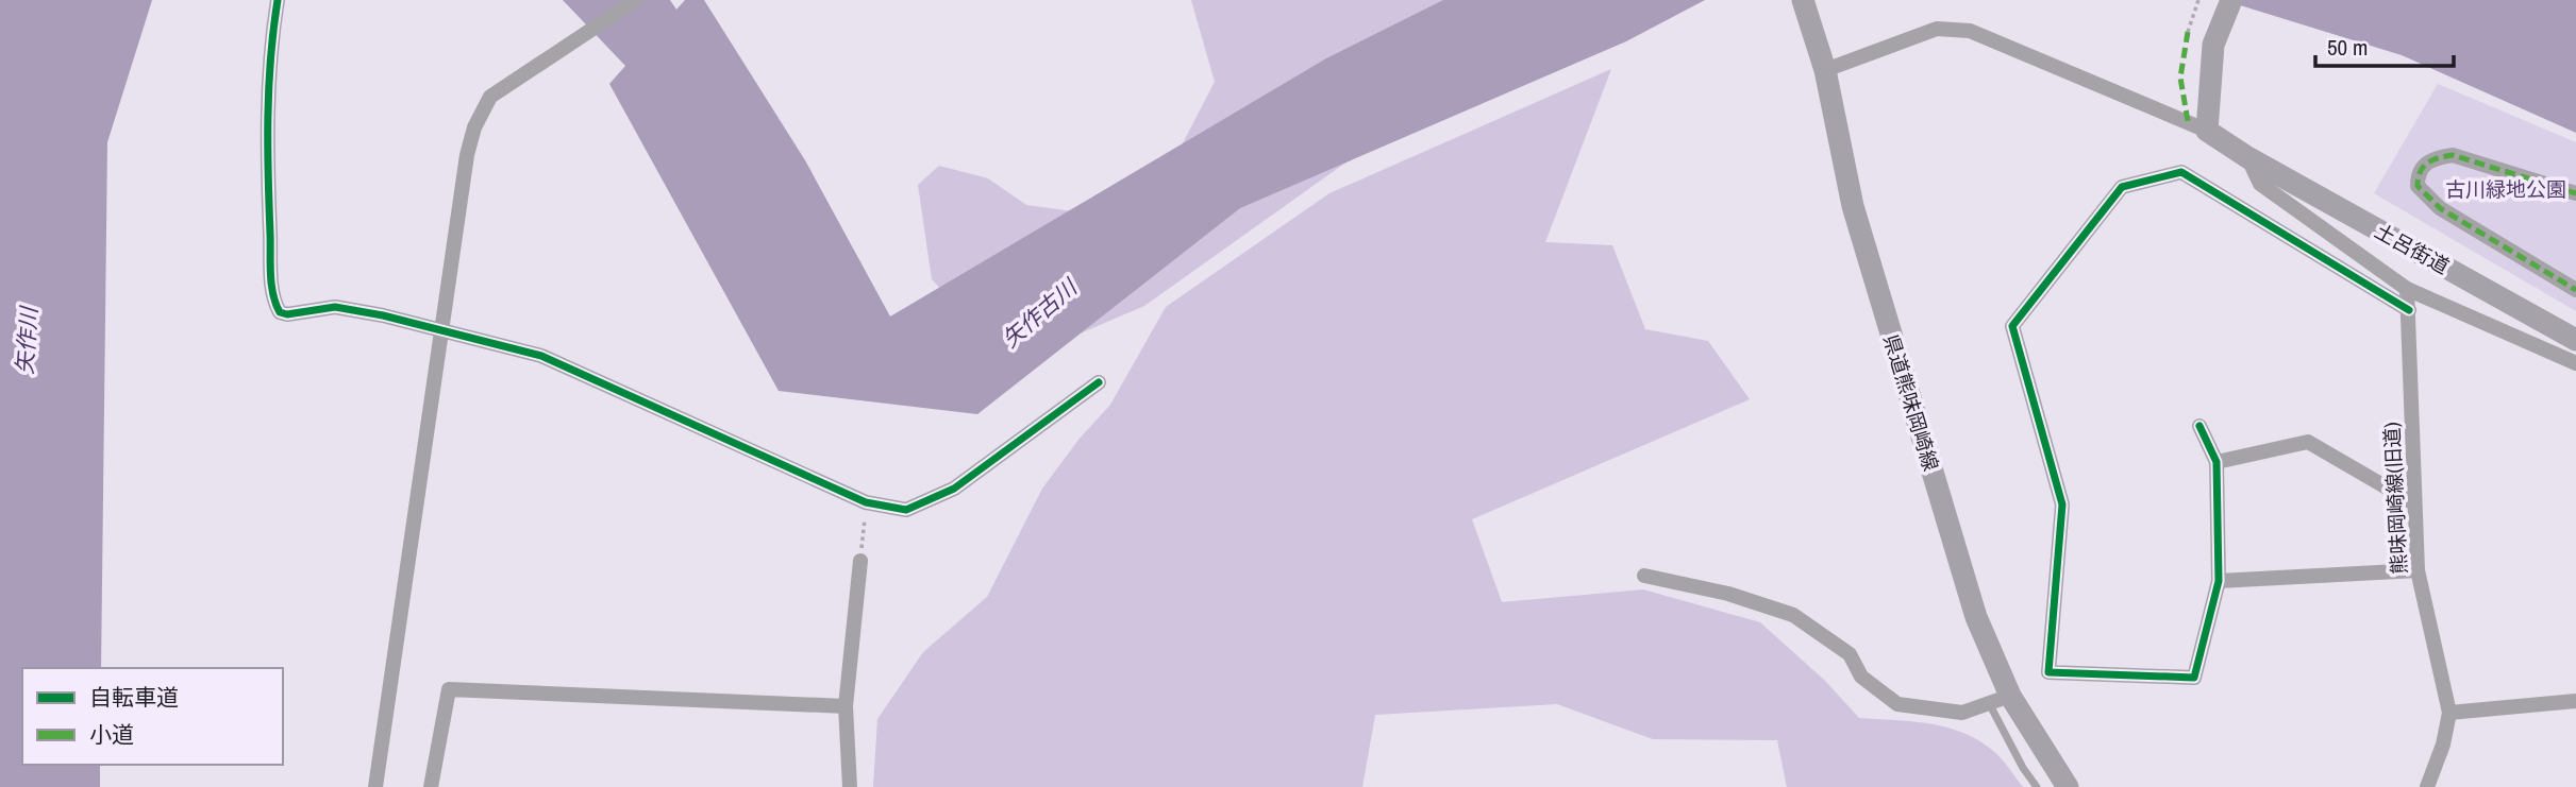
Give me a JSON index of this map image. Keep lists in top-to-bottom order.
{
  "streets": {
    "main road": ["土呂街道", "県道熊味岡崎線"],
    "street": ["熊味岡崎線(旧道)"]
  },
  "water": ["矢作古川", "矢作川"],
  "parks": ["古川緑地公園"],
  "legend": ["自転車道", "小道"],
  "scale_bar": "50 m"
}
